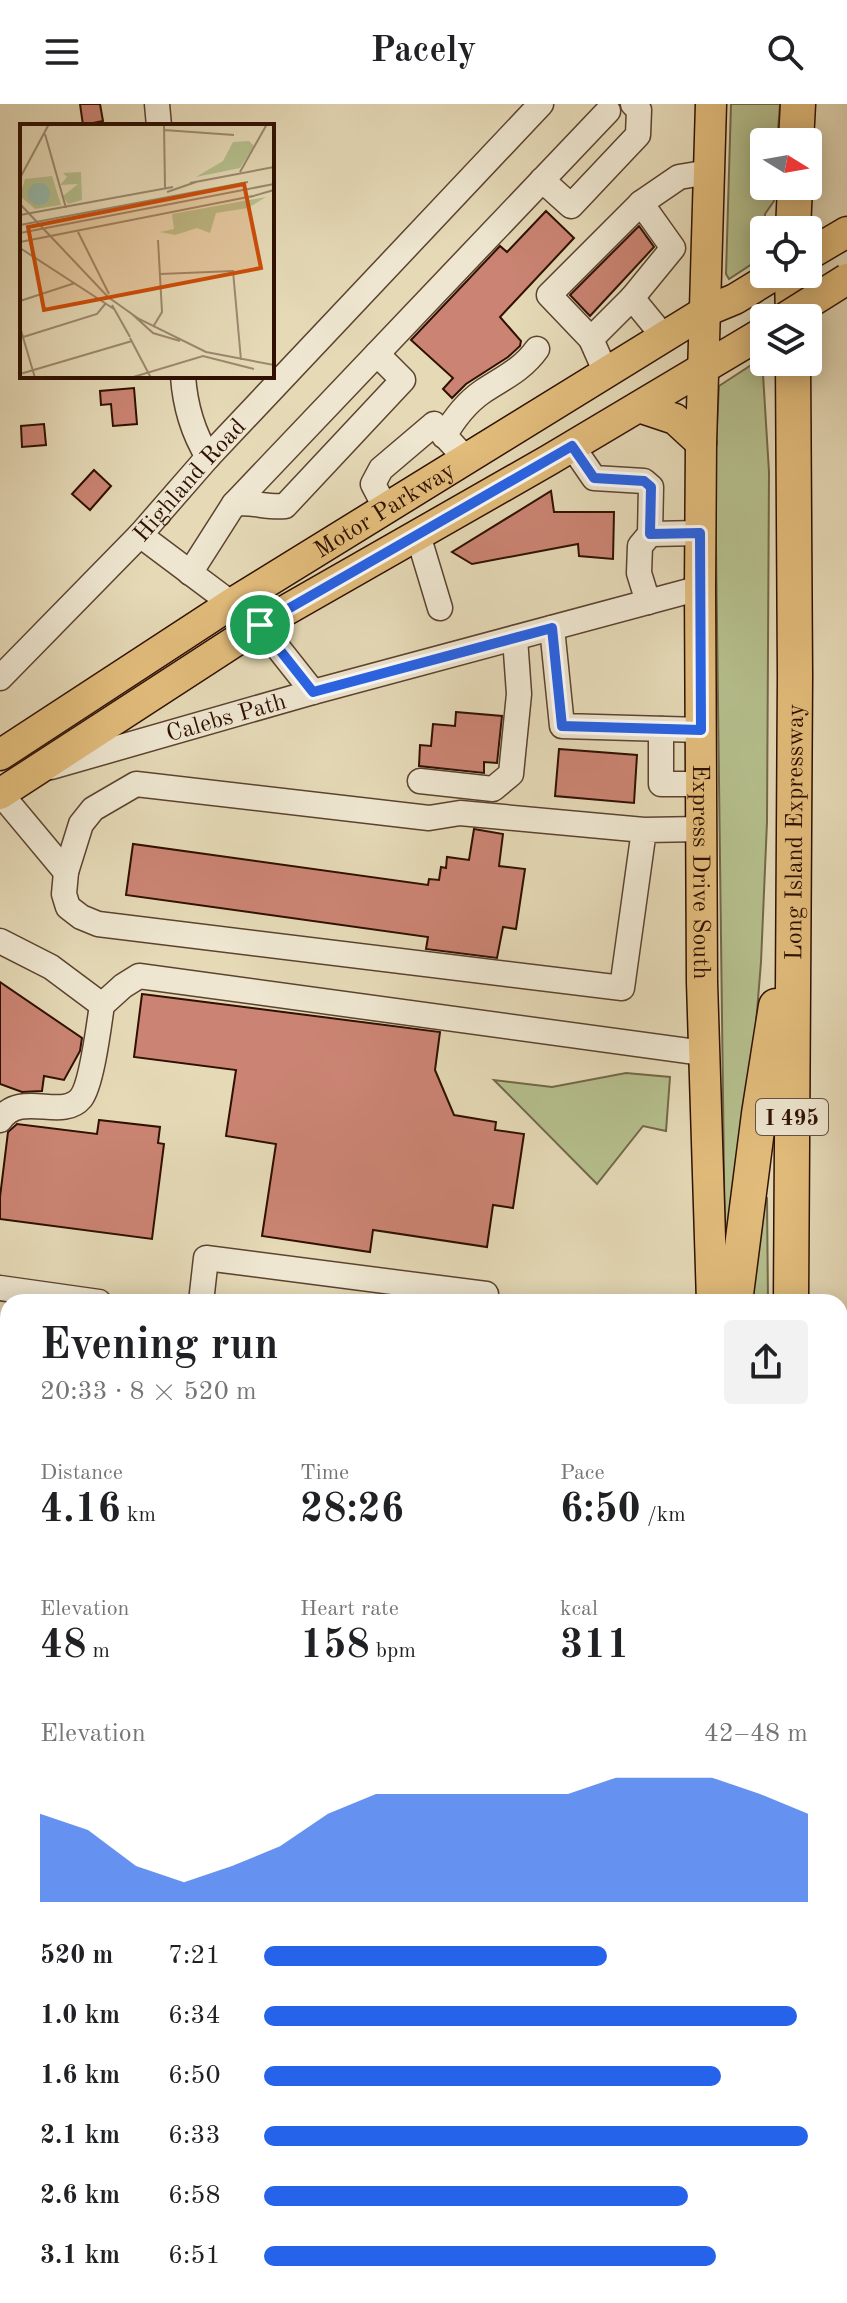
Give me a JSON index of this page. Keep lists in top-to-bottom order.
{
  "streets": {
    "highway": ["Long Island Expressway", "I 495"],
    "main road": ["Motor Parkway", "Express Drive South"],
    "street": ["Highland Road", "Calebs Path"]
  },
  "crossings": [
    ["Motor Parkway", "Calebs Path"],
    ["Motor Parkway", "Express Drive South"],
    ["Calebs Path", "Express Drive South"]
  ],
  "north": "right",
  "page": {
    "header": "Pacely",
    "heading": ["Evening run", "20:33 · 8 × 520 m"],
    "stats": [
      ["Distance", "4.16 km"],
      ["Time", "28:26"],
      ["Pace", "6:50 /km"],
      ["Elevation", "48 m"],
      ["Heart rate", "158 bpm"],
      ["kcal", "311"]
    ],
    "chart": ["Elevation", "42–48 m"],
    "list": [
      {
        "name": "520 m",
        "note": "7:21"
      },
      {
        "name": "1.0 km",
        "note": "6:34"
      },
      {
        "name": "1.6 km",
        "note": "6:50"
      },
      {
        "name": "2.1 km",
        "note": "6:33"
      },
      {
        "name": "2.6 km",
        "note": "6:58"
      },
      {
        "name": "3.1 km",
        "note": "6:51"
      }
    ]
  }
}
